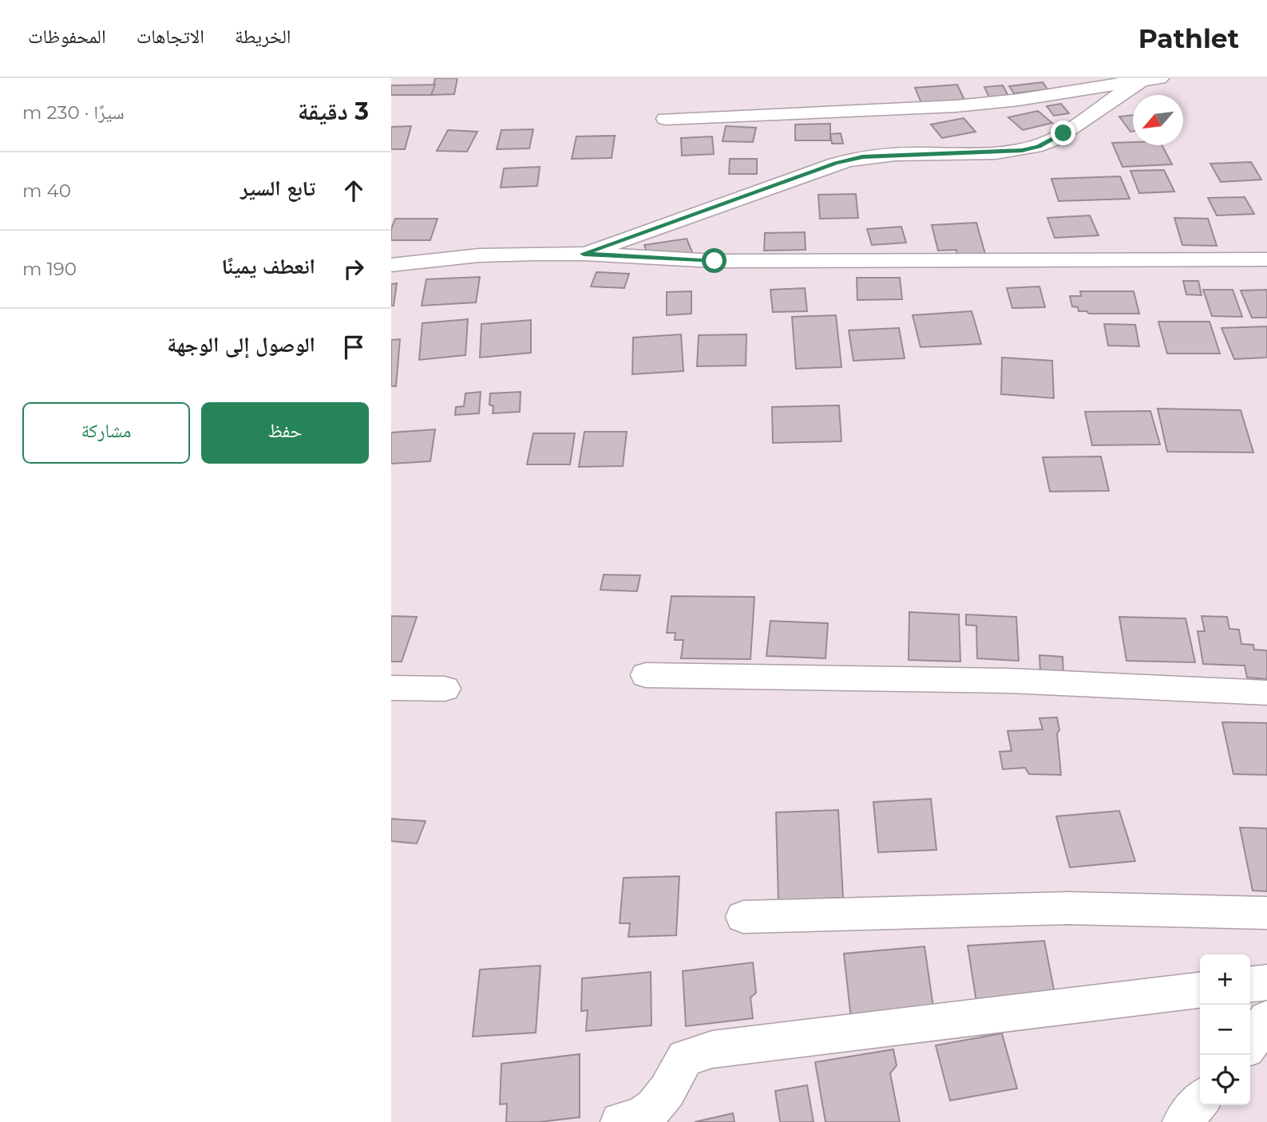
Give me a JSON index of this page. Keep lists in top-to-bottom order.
{
  "north": "bottom left",
  "page": {
    "header": "Pathlet",
    "nav": ["الخريطة", "الاتجاهات", "المحفوظات"],
    "heading": ["3 دقيقة", "سيرًا · 230 m"],
    "list": [
      ["تابع السير", "40 m"],
      ["انعطف يمينًا", "190 m"],
      "الوصول إلى الوجهة"
    ],
    "buttons": ["حفظ", "مشاركة"],
    "map_buttons": ["+", "−"]
  }
}
